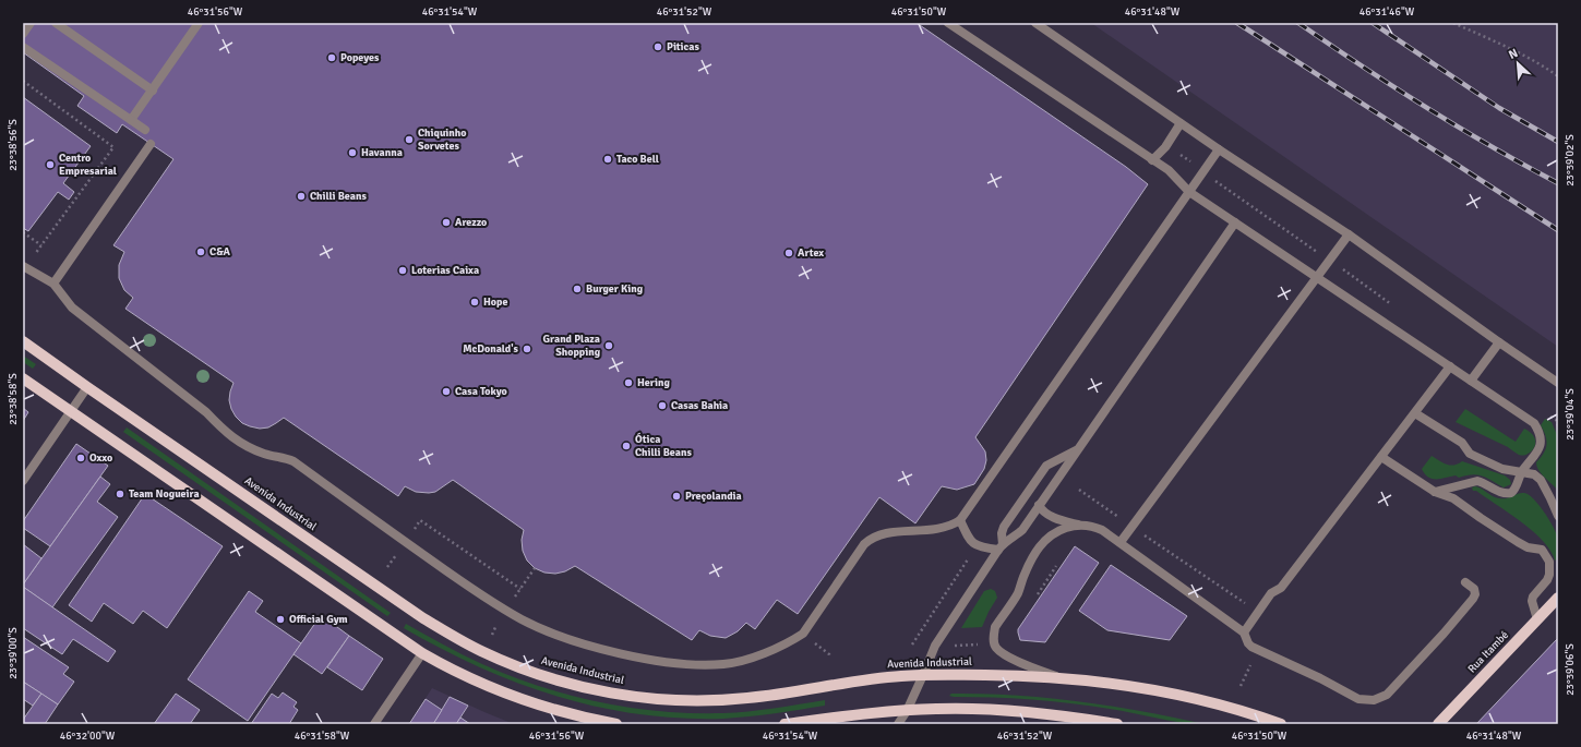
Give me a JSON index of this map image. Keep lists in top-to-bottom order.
{
  "streets": {
    "main road": ["Avenida Industrial", "Rua Itambé"]
  },
  "places": [
    "Piticas",
    "Popeyes",
    "Chiquinho Sorvetes",
    "Havanna",
    "Taco Bell",
    "Centro Empresarial",
    "Chilli Beans",
    "Arezzo",
    "C&A",
    "Artex",
    "Loterias Caixa",
    "Burger King",
    "Hope",
    "Grand Plaza Shopping",
    "McDonald's",
    "Hering",
    "Casa Tokyo",
    "Casas Bahia",
    "Ótica Chilli Beans",
    "Oxxo",
    "Team Nogueira",
    "Preçolandia",
    "Official Gym"
  ],
  "north": "top left",
  "coordinates": [
    "46°31'56\"W",
    "46°31'54\"W",
    "46°31'52\"W",
    "46°31'50\"W",
    "46°31'48\"W",
    "46°31'46\"W",
    "23°38'56\"S",
    "23°39'02\"S",
    "23°38'58\"S",
    "23°39'04\"S",
    "23°39'00\"S",
    "23°39'06\"S",
    "46°32'00\"W",
    "46°31'58\"W"
  ]
}
